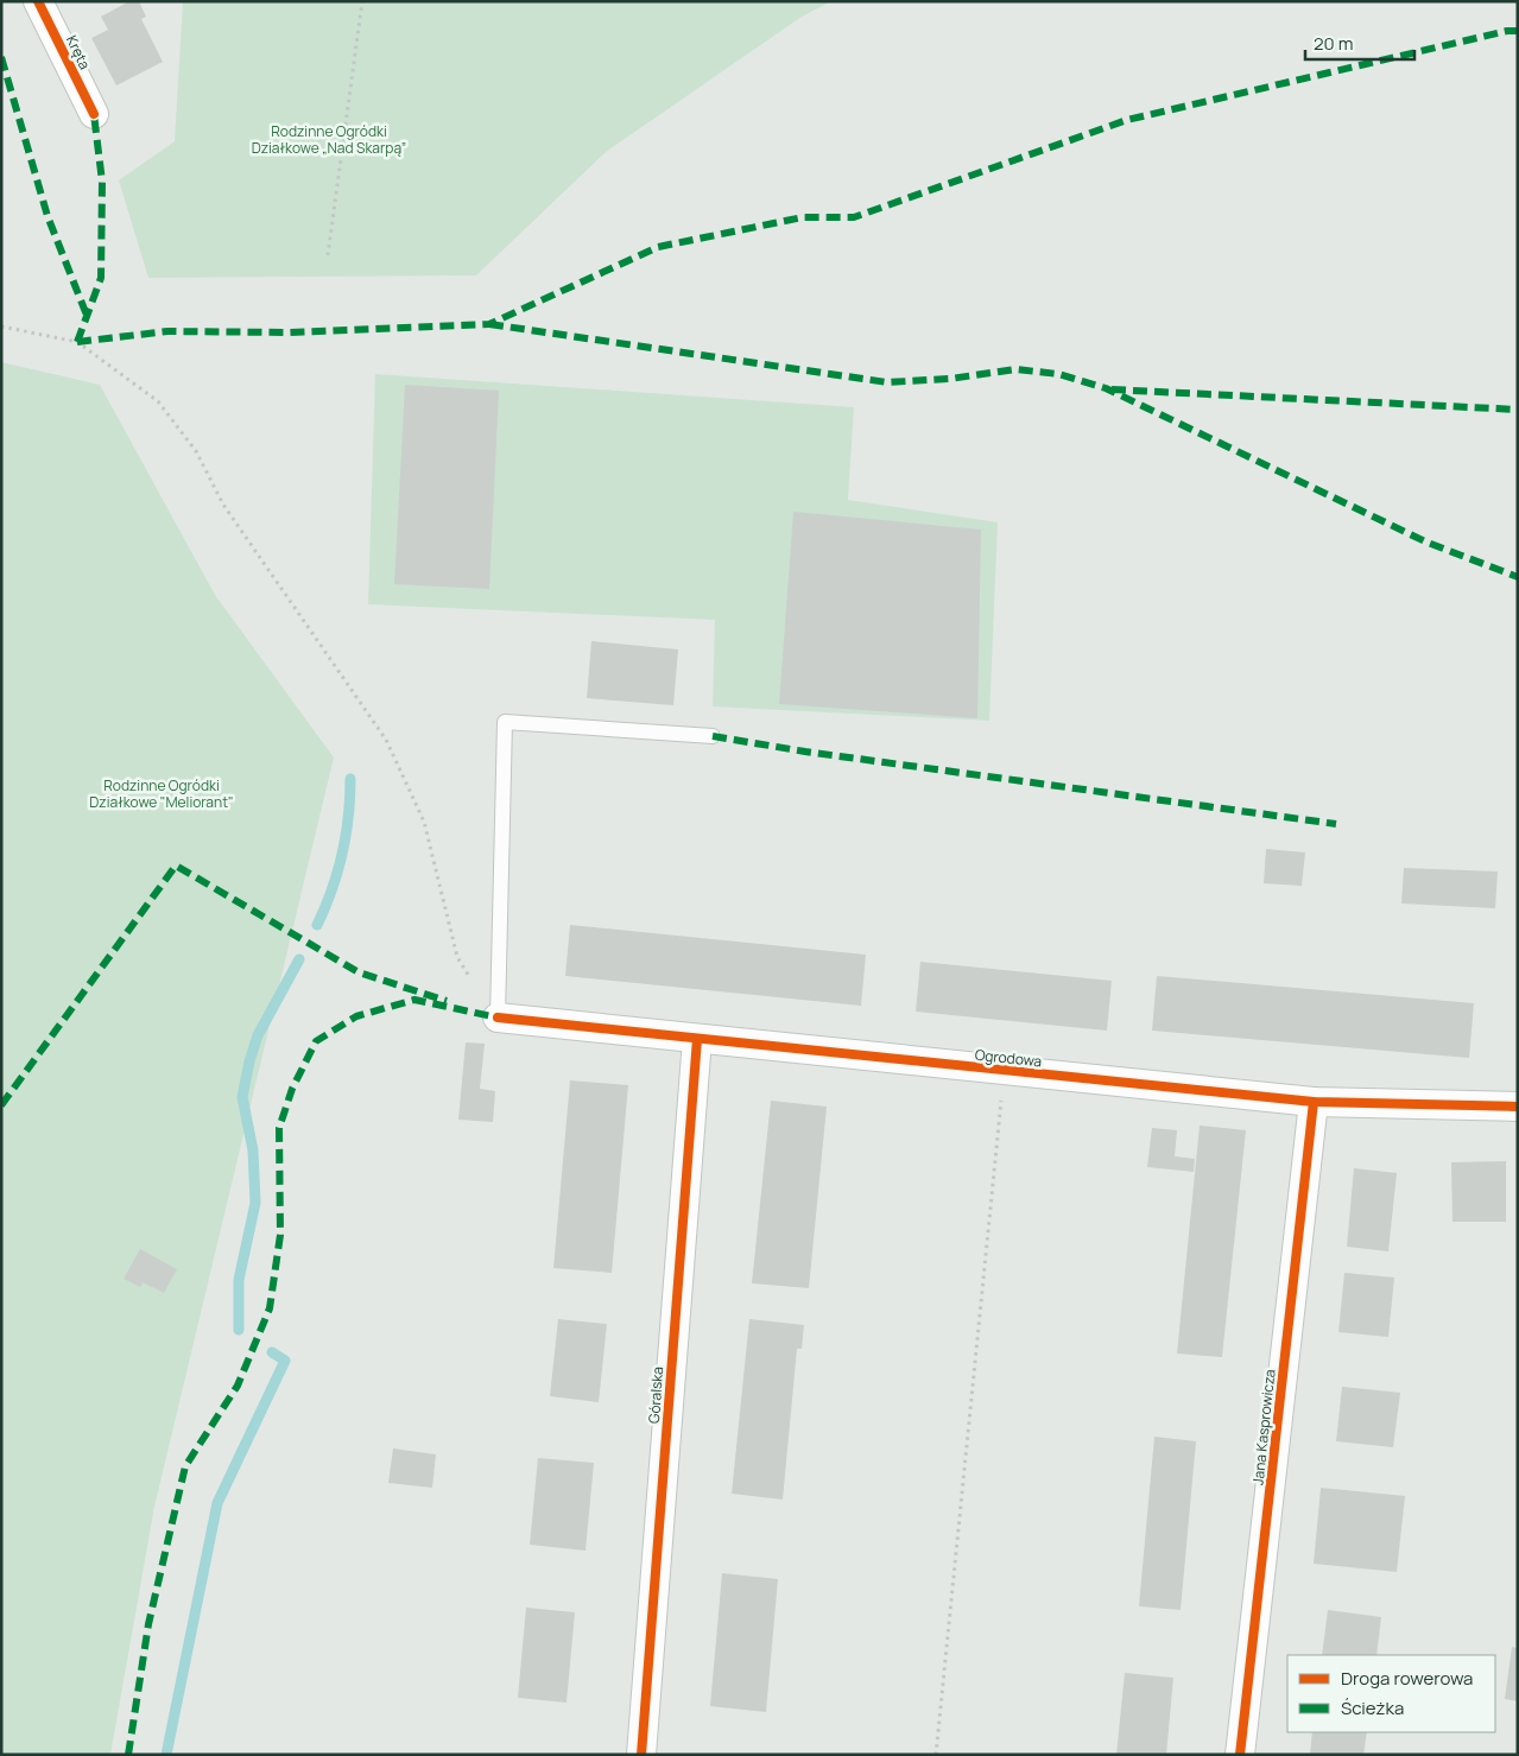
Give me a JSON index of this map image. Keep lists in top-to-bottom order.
{
  "streets": {
    "street": [
      "Kręta",
      "Ogrodowa",
      "Góralska",
      "Jana Kasprowicza"
    ]
  },
  "crossings": [
    ["Ogrodowa", "Góralska"],
    ["Ogrodowa", "Jana Kasprowicza"]
  ],
  "parks": ["Rodzinne Ogródki Działkowe „Nad Skarpą”", "Rodzinne Ogródki Działkowe \"Meliorant\""],
  "legend": ["Droga rowerowa", "Ścieżka"],
  "scale_bar": "20 m"
}
